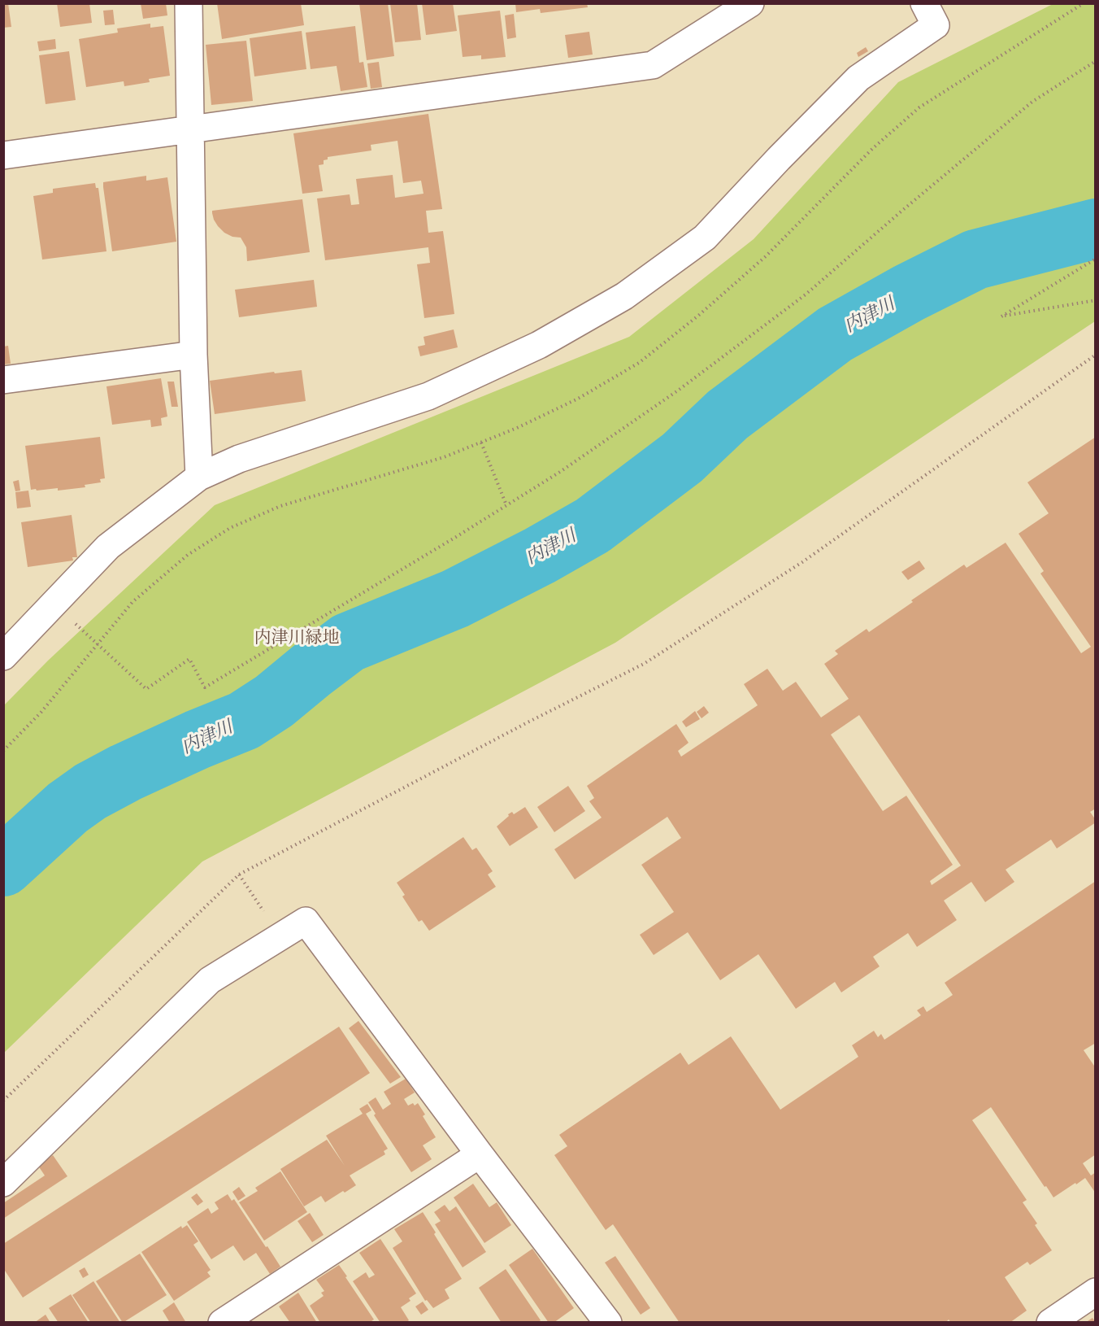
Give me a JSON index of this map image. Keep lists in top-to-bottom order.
{
  "water": ["内津川"],
  "parks": ["内津川緑地"]
}
